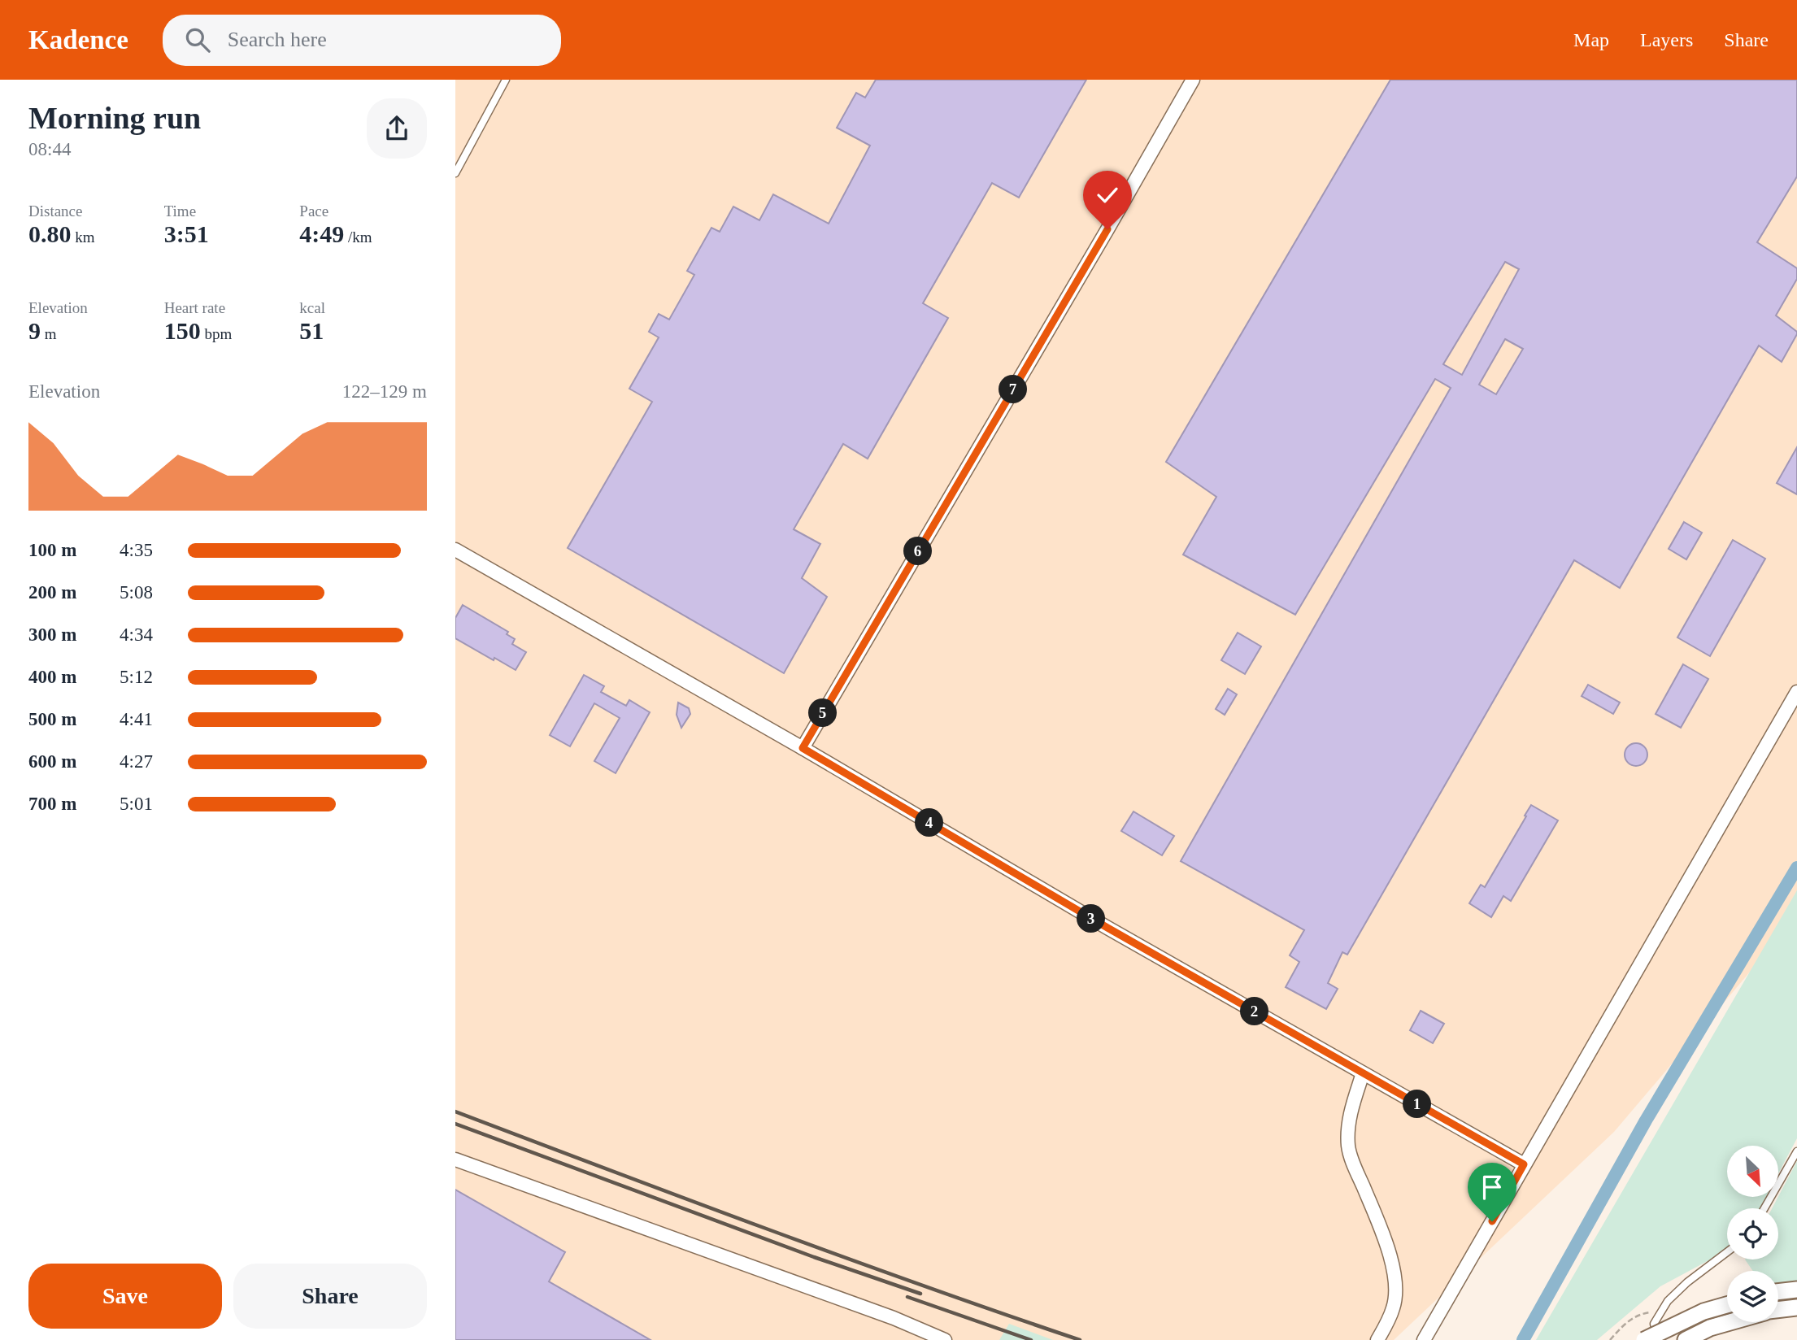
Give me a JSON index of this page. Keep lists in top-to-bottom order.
{
  "north": "bottom right",
  "page": {
    "header": "Kadence",
    "search": "Search here",
    "nav": ["Map", "Layers", "Share"],
    "heading": ["Morning run", "08:44"],
    "stats": [
      ["Distance", "0.80 km"],
      ["Time", "3:51"],
      ["Pace", "4:49 /km"],
      ["Elevation", "9 m"],
      ["Heart rate", "150 bpm"],
      ["kcal", "51"]
    ],
    "chart": ["Elevation", "122–129 m"],
    "pins": [
      "7",
      "6",
      "5",
      "4",
      "3",
      "2",
      "1"
    ],
    "list": [
      {
        "name": "100 m",
        "note": "4:35"
      },
      {
        "name": "200 m",
        "note": "5:08"
      },
      {
        "name": "300 m",
        "note": "4:34"
      },
      {
        "name": "400 m",
        "note": "5:12"
      },
      {
        "name": "500 m",
        "note": "4:41"
      },
      {
        "name": "600 m",
        "note": "4:27"
      },
      {
        "name": "700 m",
        "note": "5:01"
      }
    ],
    "buttons": ["Save", "Share"]
  }
}
